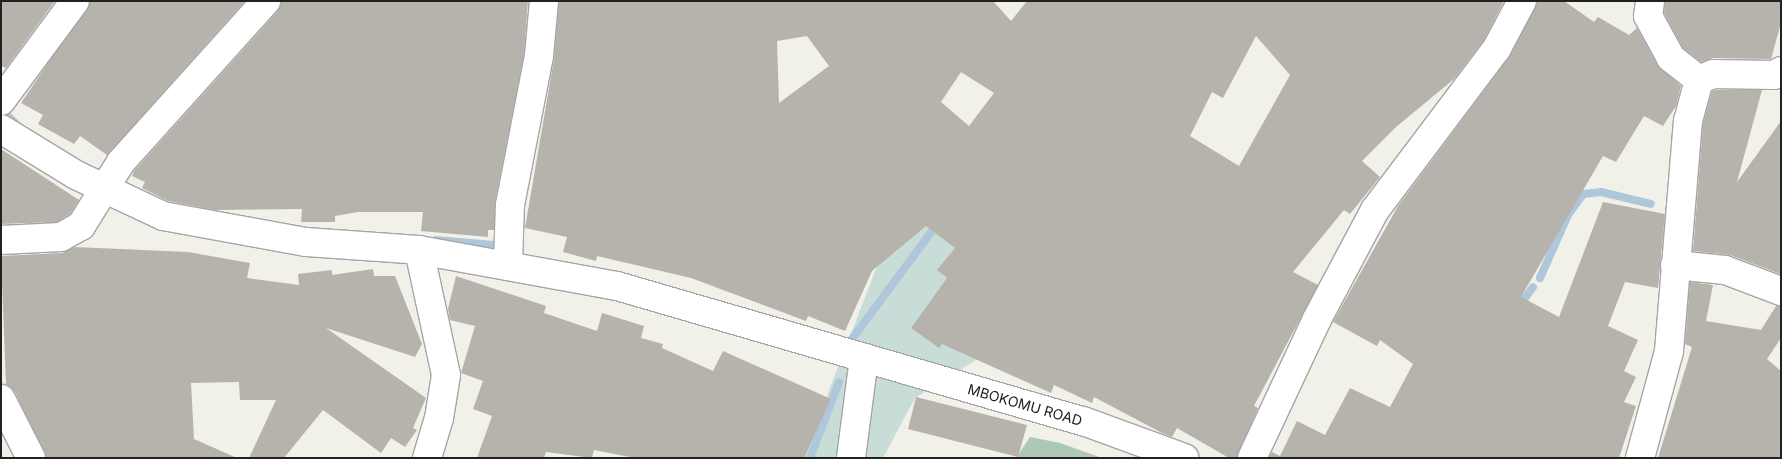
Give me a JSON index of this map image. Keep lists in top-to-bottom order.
{
  "streets": {
    "street": ["MBOKOMU ROAD"]
  }
}
